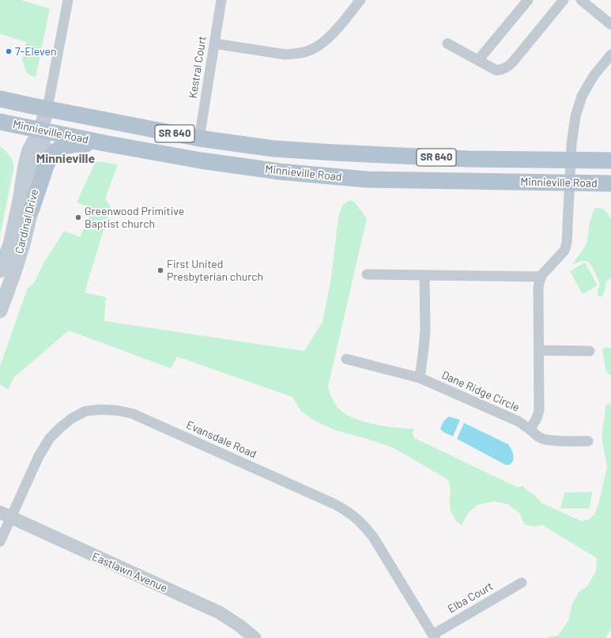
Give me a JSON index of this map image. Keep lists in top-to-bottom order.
{
  "streets": {
    "main road": ["Minnieville Road", "SR 640", "Cardinal Drive"],
    "street": [
      "Kestral Court",
      "Dane Ridge Circle",
      "Evansdale Road",
      "Eastlawn Avenue",
      "Elba Court"
    ]
  },
  "crossings": [
    ["Kestral Court", "Minnieville Road"],
    ["Minnieville Road", "Cardinal Drive"],
    ["Evansdale Road", "Eastlawn Avenue"],
    ["Evansdale Road", "Elba Court"]
  ],
  "districts": ["Minnieville"],
  "places": ["7-Eleven", "Greenwood Primitive Baptist church", "First United Presbyterian church"]
}
